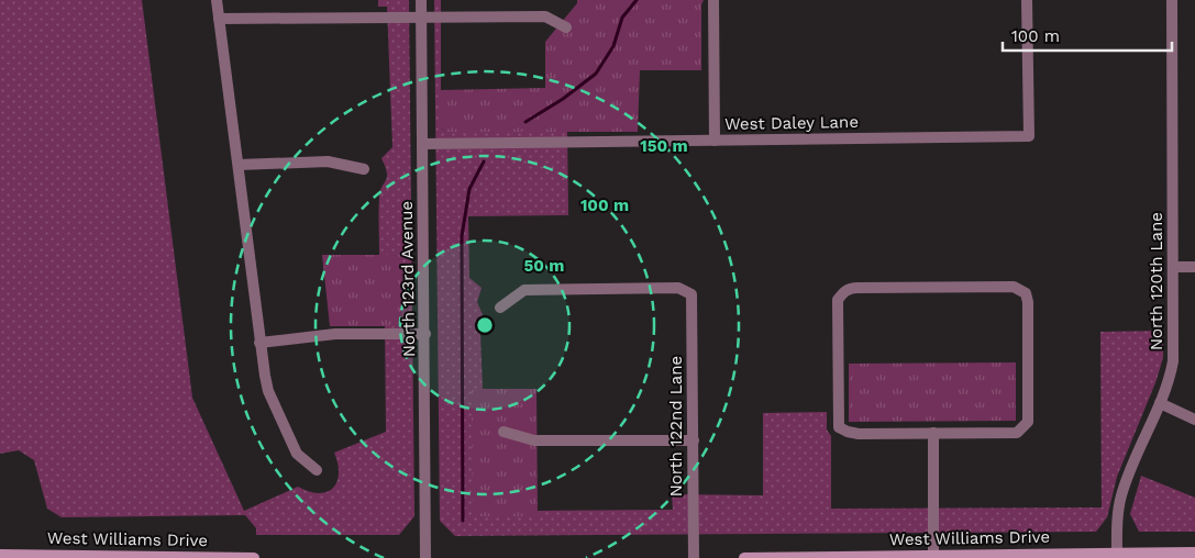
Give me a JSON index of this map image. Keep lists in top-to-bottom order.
{
  "streets": {
    "main road": ["West Williams Drive"],
    "street": [
      "West Daley Lane",
      "North 123rd Avenue",
      "North 120th Lane",
      "North 122nd Lane"
    ]
  },
  "crossings": [
    ["West Daley Lane", "North 123rd Avenue"],
    ["North 120th Lane", "West Williams Drive"]
  ],
  "scale_bar": "100 m",
  "rings": ["150 m", "100 m", "50 m"]
}
